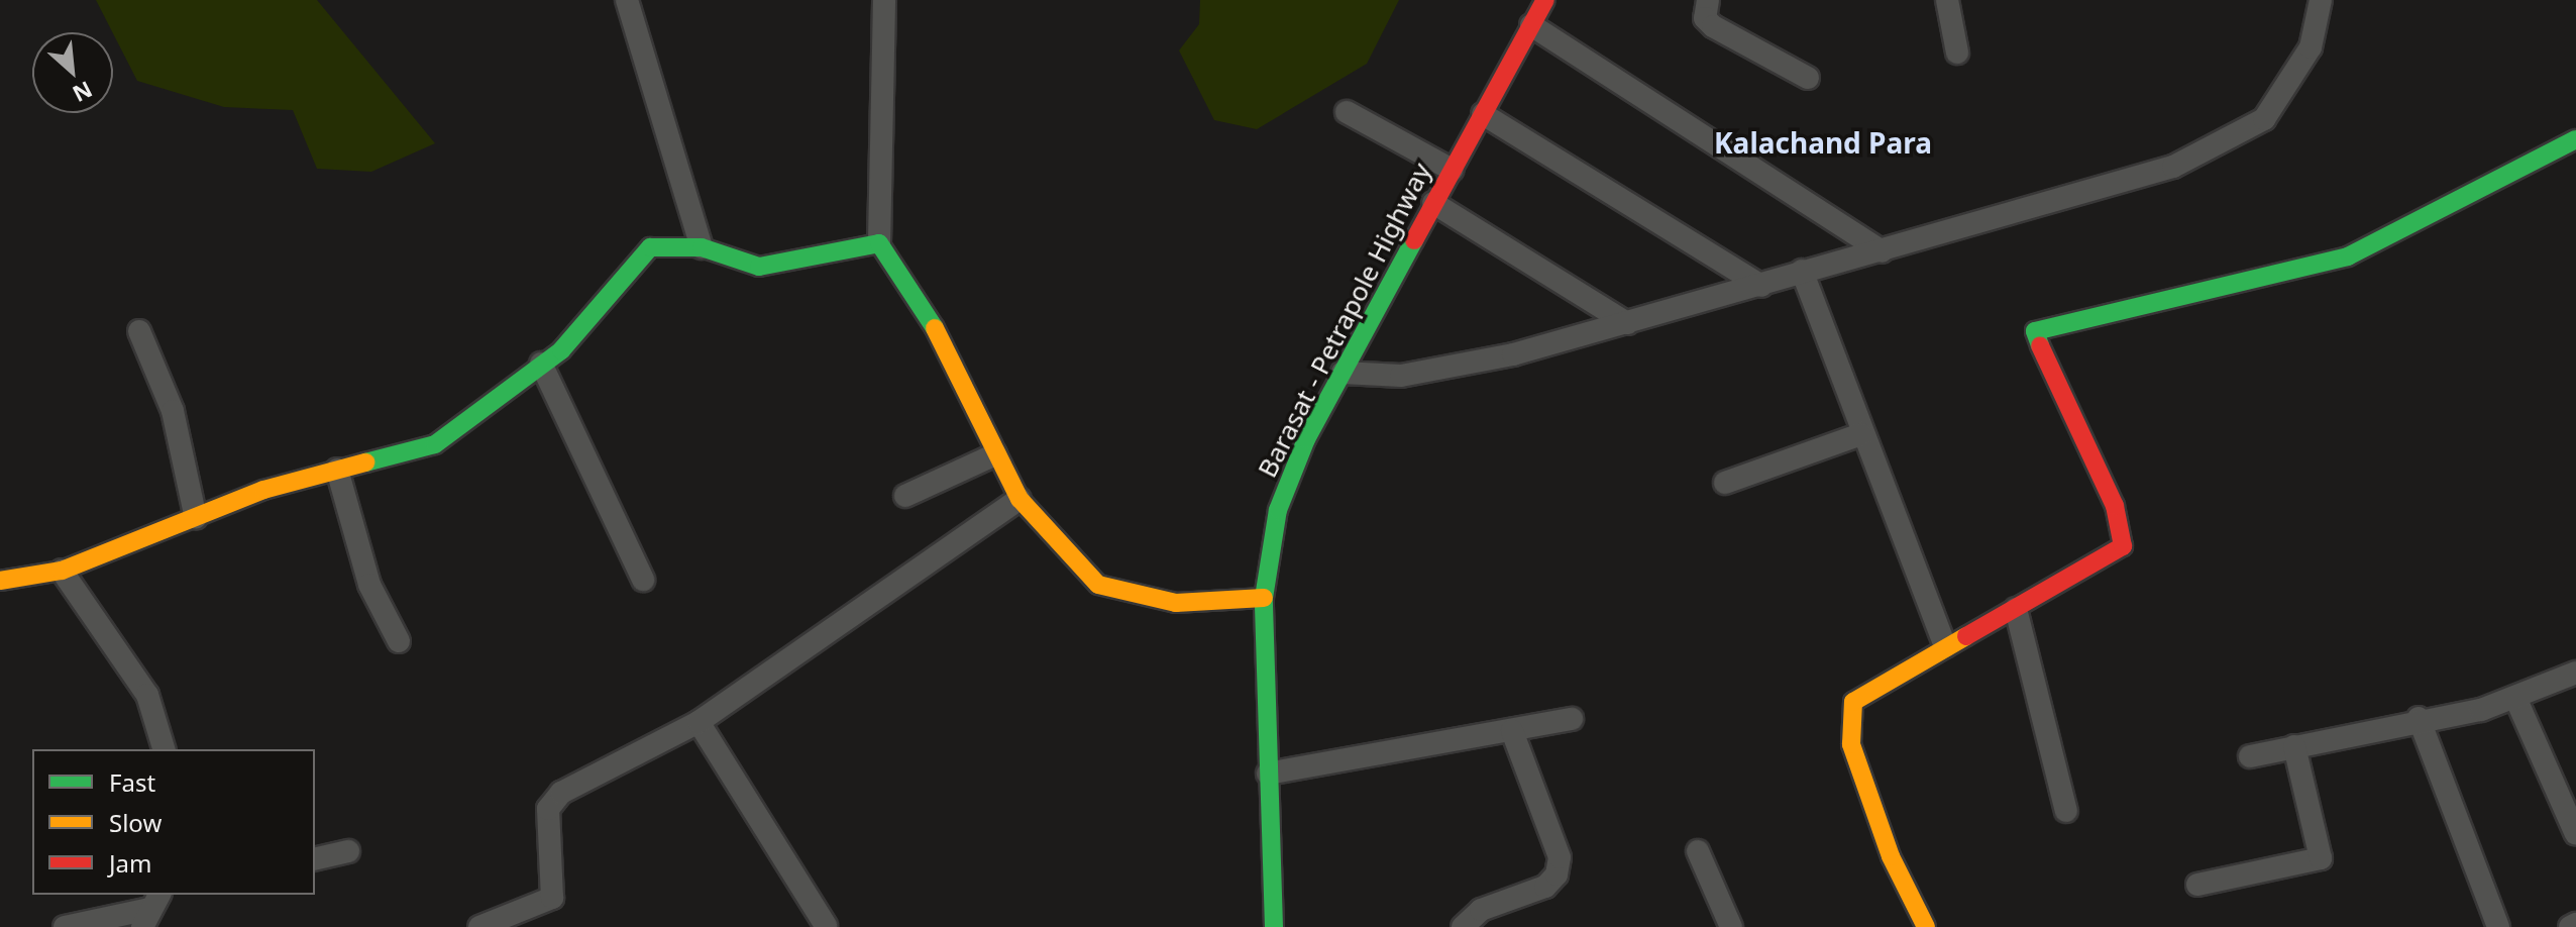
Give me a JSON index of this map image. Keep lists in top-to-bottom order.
{
  "streets": {
    "main road": ["Barasat - Petrapole Highway"]
  },
  "districts": ["Kalachand Para"],
  "legend": ["Fast", "Slow", "Jam"],
  "north": "bottom right"
}
